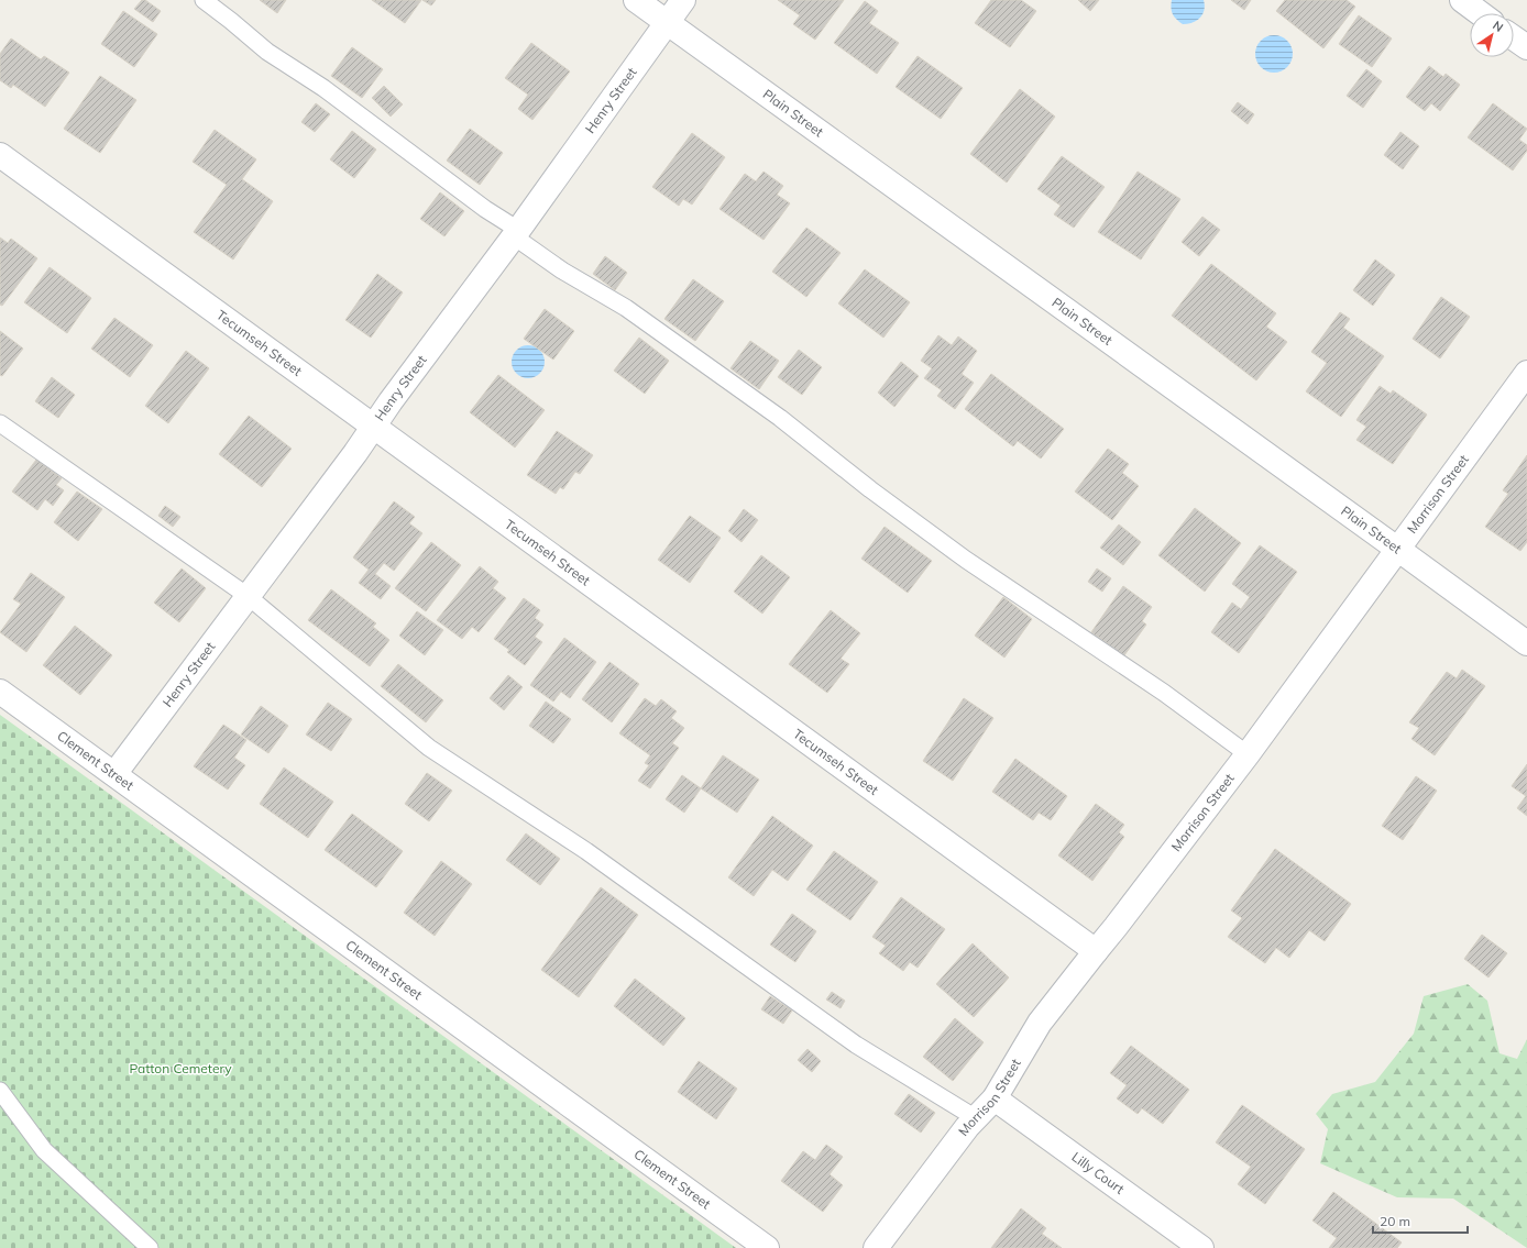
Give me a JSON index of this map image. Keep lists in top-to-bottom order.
{
  "streets": {
    "street": [
      "Henry Street",
      "Plain Street",
      "Tecumseh Street",
      "Morrison Street",
      "Clement Street",
      "Lilly Court"
    ]
  },
  "crossings": [
    ["Henry Street", "Plain Street"],
    ["Henry Street", "Tecumseh Street"],
    ["Henry Street", "Clement Street"],
    ["Plain Street", "Morrison Street"],
    ["Tecumseh Street", "Morrison Street"],
    ["Morrison Street", "Lilly Court"]
  ],
  "parks": ["Patton Cemetery"],
  "scale_bar": "20 m",
  "north": "top right"
}
